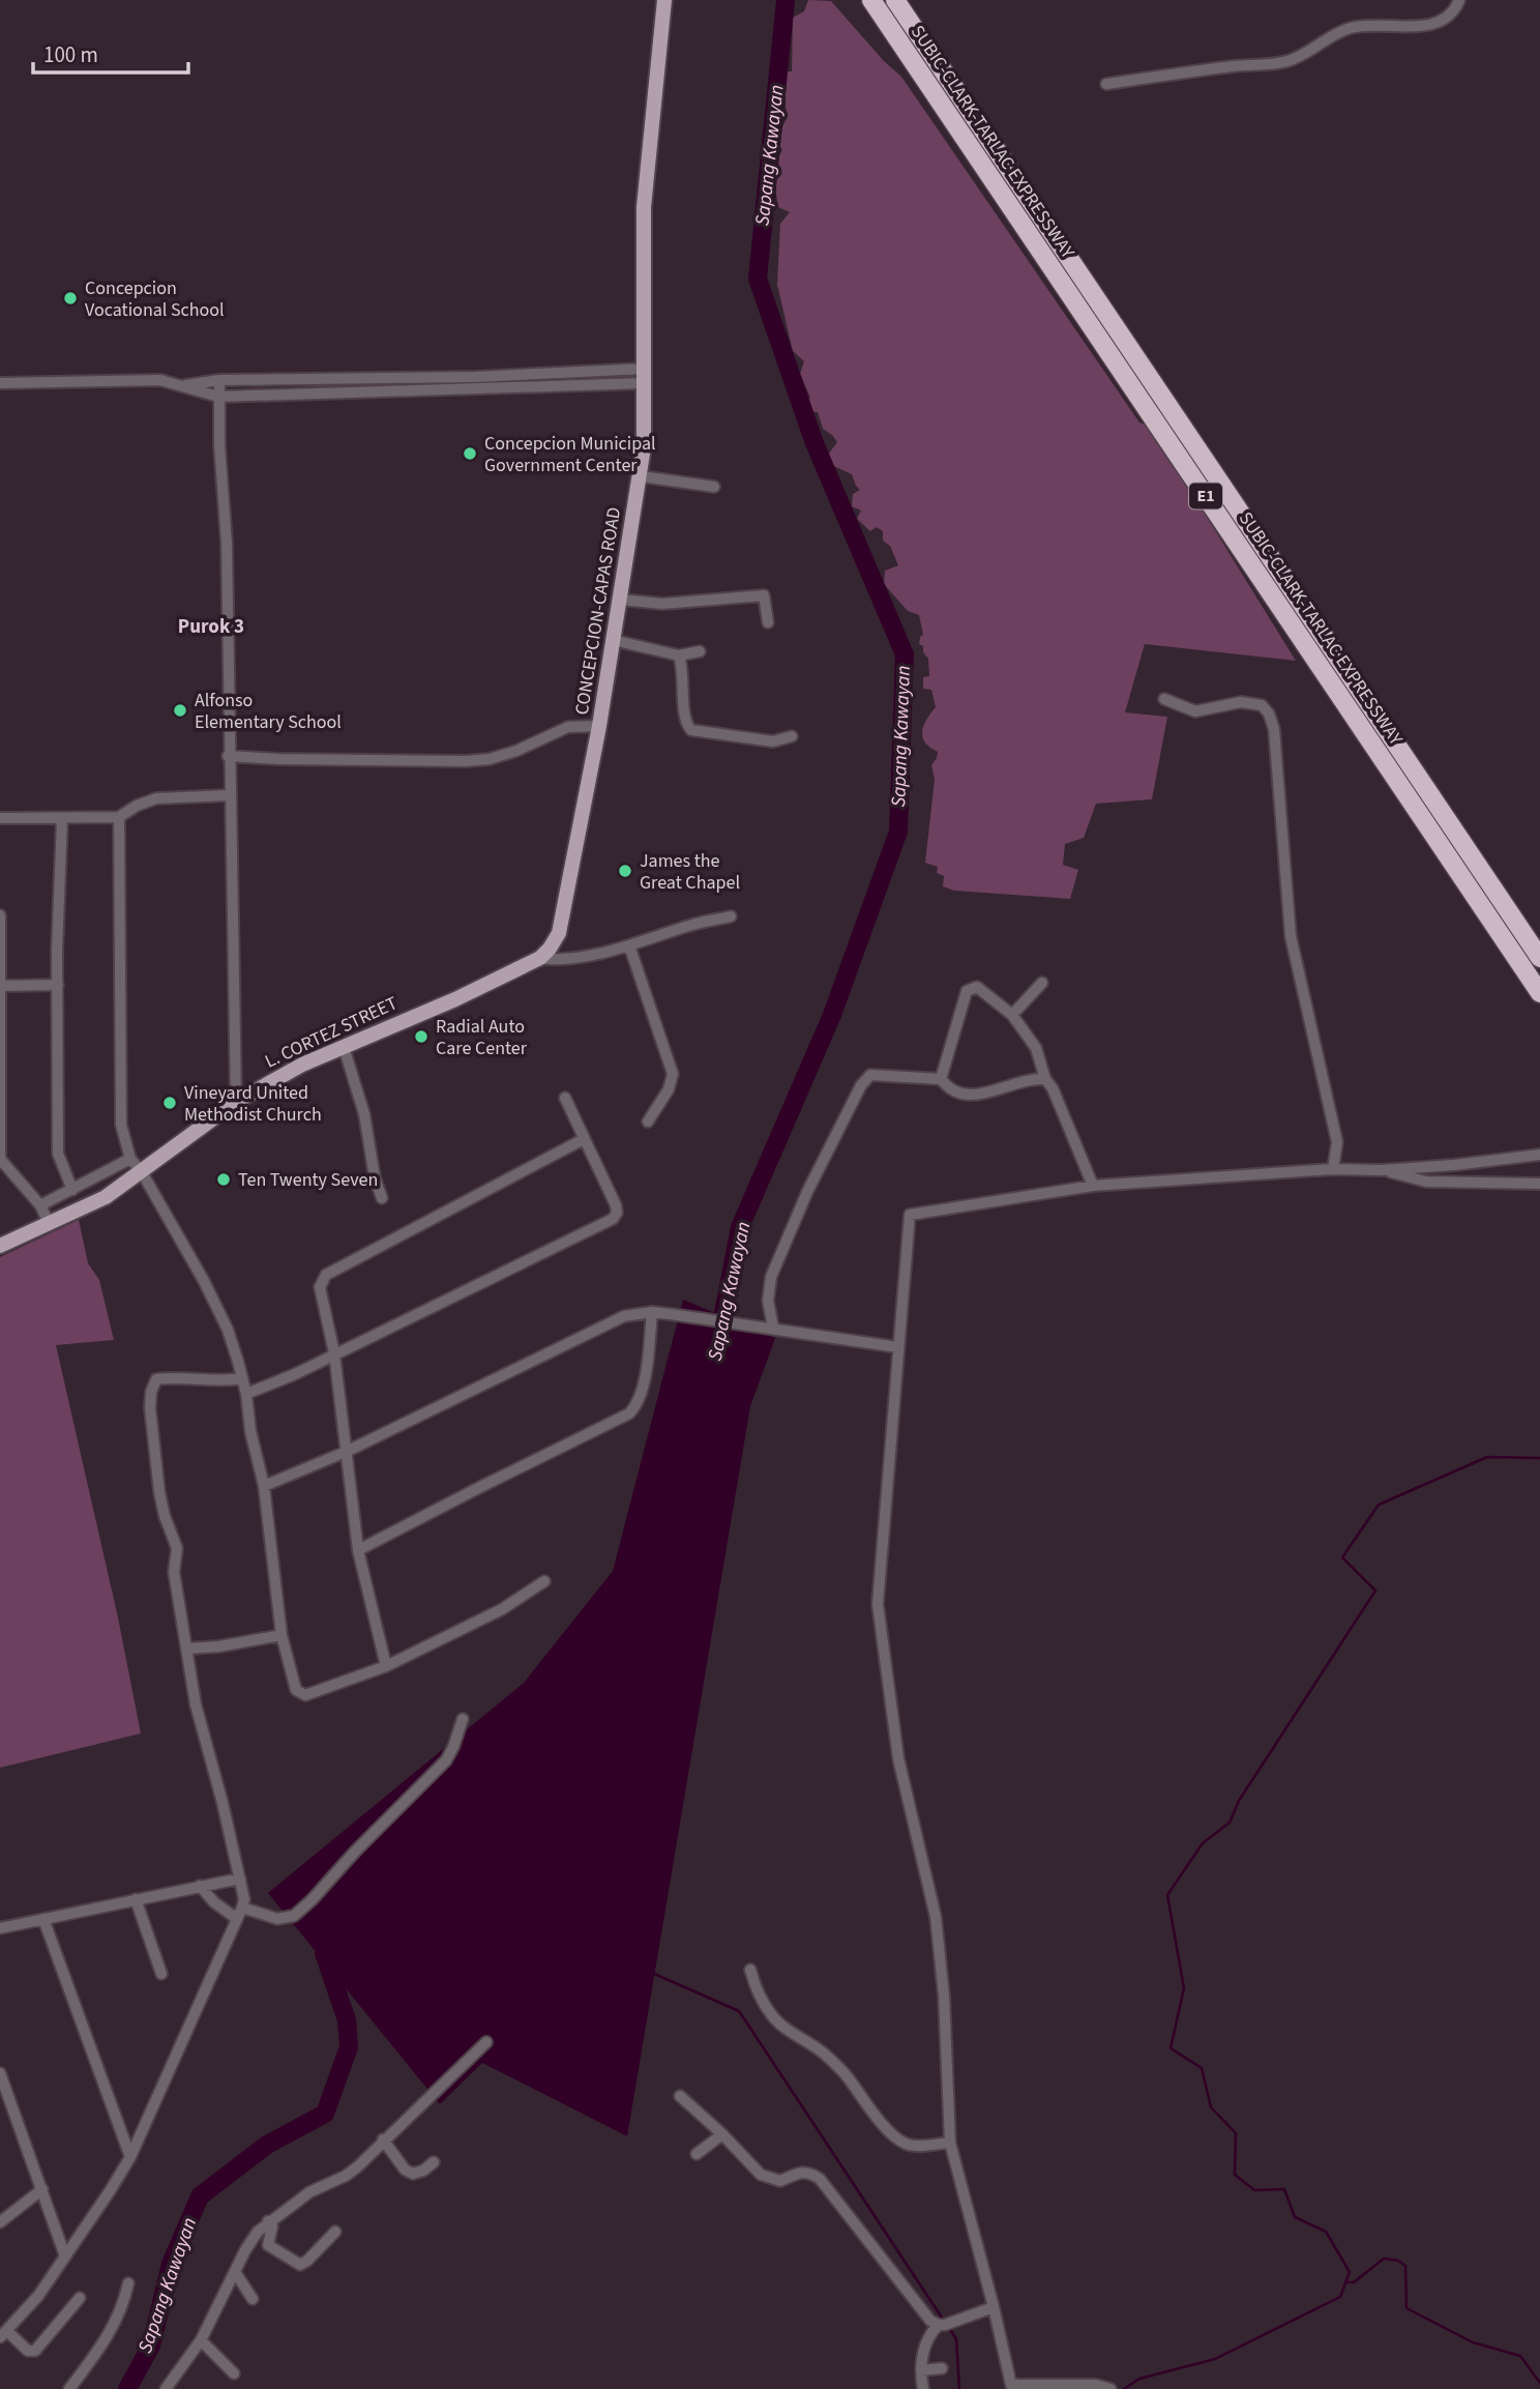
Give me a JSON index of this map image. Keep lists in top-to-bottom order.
{
  "streets": {
    "highway": ["SUBIC-CLARK-TARLAC EXPRESSWAY", "E1"],
    "main road": ["CONCEPCION-CAPAS ROAD", "L. CORTEZ STREET"]
  },
  "crossings": [
    ["CONCEPCION-CAPAS ROAD", "L. CORTEZ STREET"]
  ],
  "districts": ["Purok 3"],
  "water": ["Sapang Kawayan"],
  "places": [
    "Concepcion Vocational School",
    "Concepcion Municipal Government Center",
    "Alfonso Elementary School",
    "James the Great Chapel",
    "Radial Auto Care Center",
    "Vineyard United Methodist Church",
    "Ten Twenty Seven"
  ],
  "scale_bar": "100 m"
}
